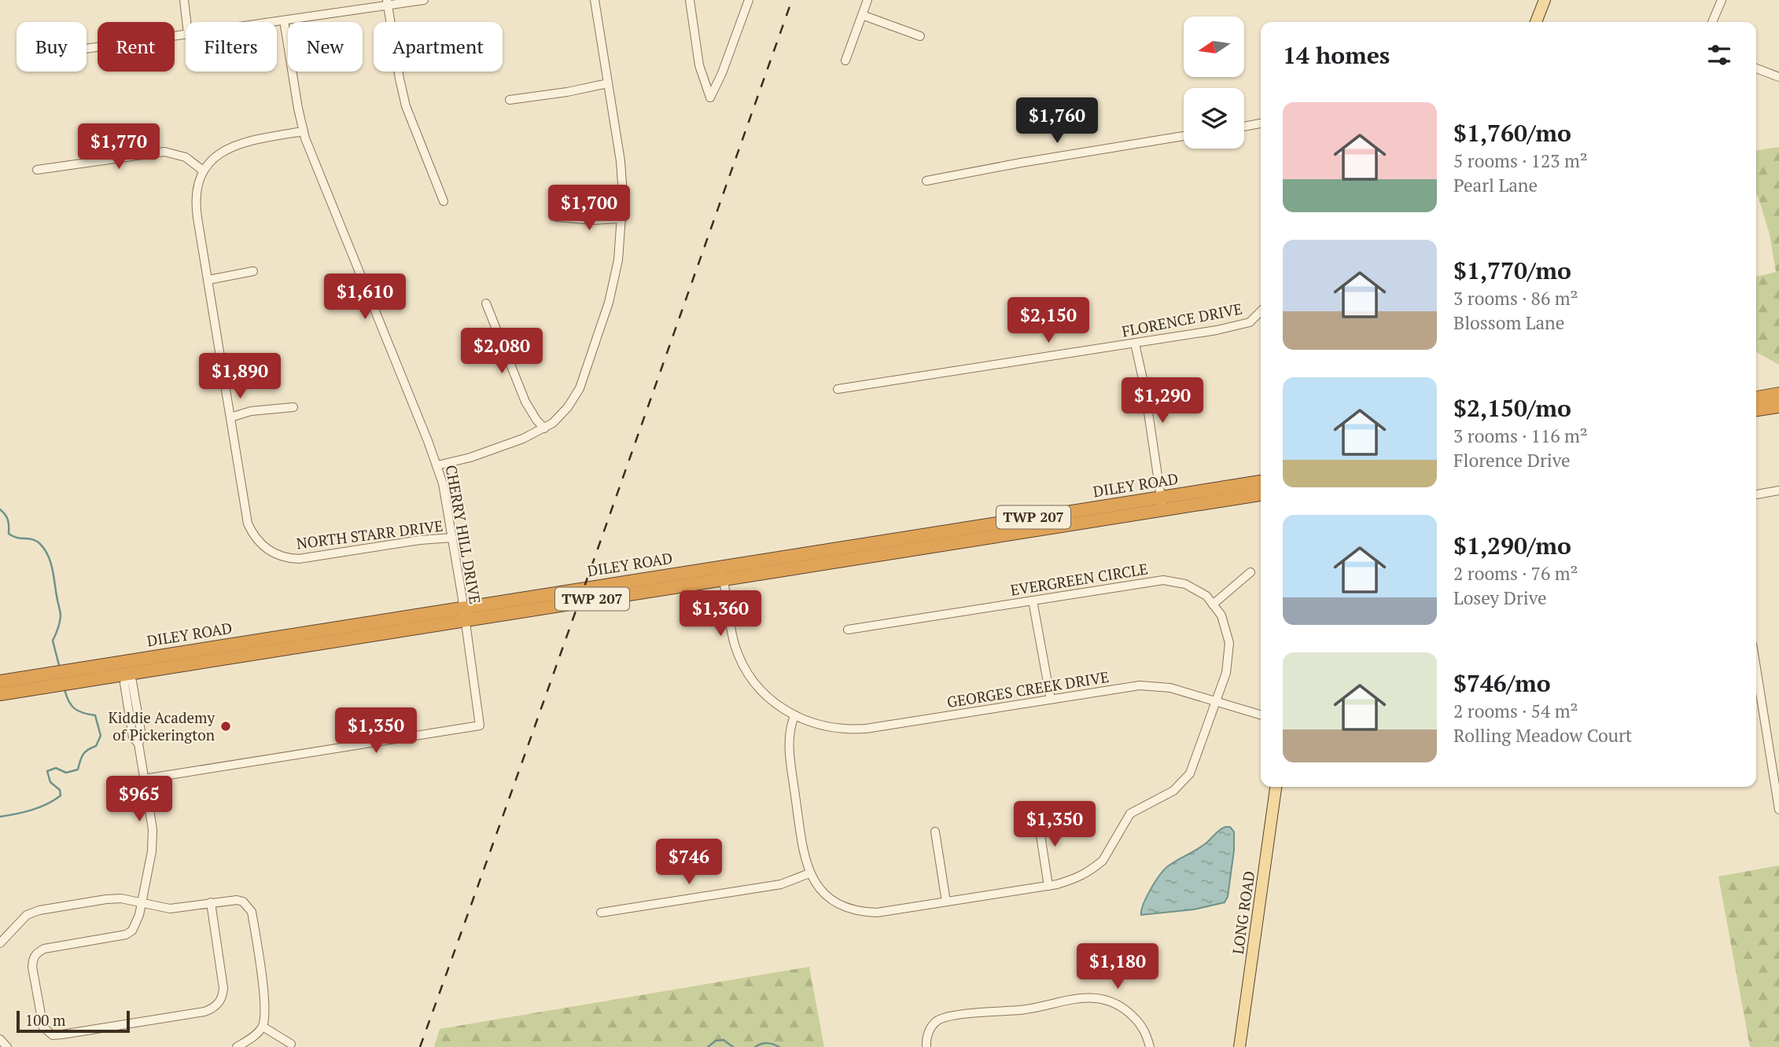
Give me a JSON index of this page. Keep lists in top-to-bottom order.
{
  "streets": {
    "highway": ["DILEY ROAD", "TWP 207"],
    "main road": ["LONG ROAD"],
    "street": [
      "FLORENCE DRIVE",
      "NORTH STARR DRIVE",
      "CHERRY HILL DRIVE",
      "EVERGREEN CIRCLE",
      "GEORGES CREEK DRIVE"
    ]
  },
  "crossings": [
    ["DILEY ROAD", "CHERRY HILL DRIVE"],
    ["NORTH STARR DRIVE", "CHERRY HILL DRIVE"],
    ["EVERGREEN CIRCLE", "GEORGES CREEK DRIVE"]
  ],
  "places": ["Kiddie Academy of Pickerington"],
  "scale_bar": "100 m",
  "north": "left",
  "page": {
    "chip": [
      "Buy",
      "Rent",
      "Filters",
      "New",
      "Apartment"
    ],
    "heading": "14 homes",
    "list": [
      {
        "name": "$1,760/mo",
        "note": "5 rooms · 123 m² · Pearl Lane"
      },
      {
        "name": "$1,770/mo",
        "note": "3 rooms · 86 m² · Blossom Lane"
      },
      {
        "name": "$2,150/mo",
        "note": "3 rooms · 116 m² · Florence Drive"
      },
      {
        "name": "$1,290/mo",
        "note": "2 rooms · 76 m² · Losey Drive"
      },
      {
        "name": "$746/mo",
        "note": "2 rooms · 54 m² · Rolling Meadow Court"
      }
    ],
    "price": [
      "$1,760",
      "$1,770",
      "$1,700",
      "$1,610",
      "$2,150",
      "$2,080",
      "$1,890",
      "$1,290",
      "$1,360",
      "$1,350",
      "$965",
      "$1,350",
      "$746",
      "$1,180"
    ],
    "scale": "100 m"
  }
}
